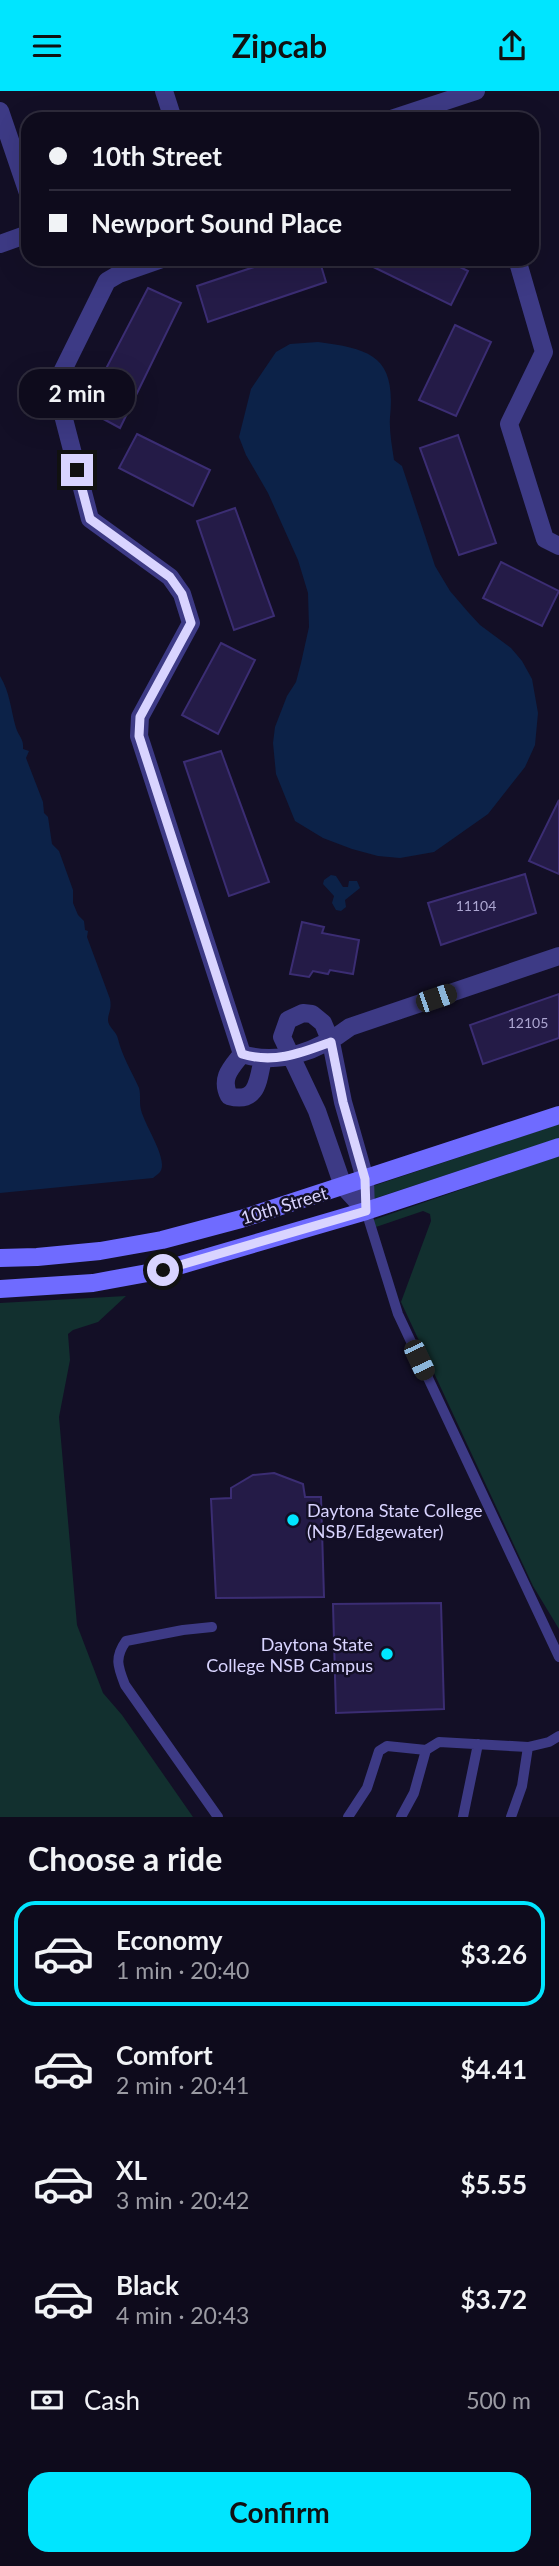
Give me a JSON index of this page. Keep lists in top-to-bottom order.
{
  "streets": {
    "street": ["10th Street"]
  },
  "places": ["Daytona State College (NSB/Edgewater)", "Daytona State College NSB Campus"],
  "house_numbers": ["11104", "12105"],
  "page": {
    "header": "Zipcab",
    "banner": ["10th Street", "Newport Sound Place"],
    "bubble": "2 min",
    "heading": "Choose a ride",
    "list": [
      {
        "name": "Economy",
        "note": "1 min · 20:40",
        "value": "$3.26"
      },
      {
        "name": "Comfort",
        "note": "2 min · 20:41",
        "value": "$4.41"
      },
      {
        "name": "XL",
        "note": "3 min · 20:42",
        "value": "$5.55"
      },
      {
        "name": "Black",
        "note": "4 min · 20:43",
        "value": "$3.72"
      }
    ],
    "pay": ["Cash", "500 m"],
    "buttons": "Confirm"
  }
}
